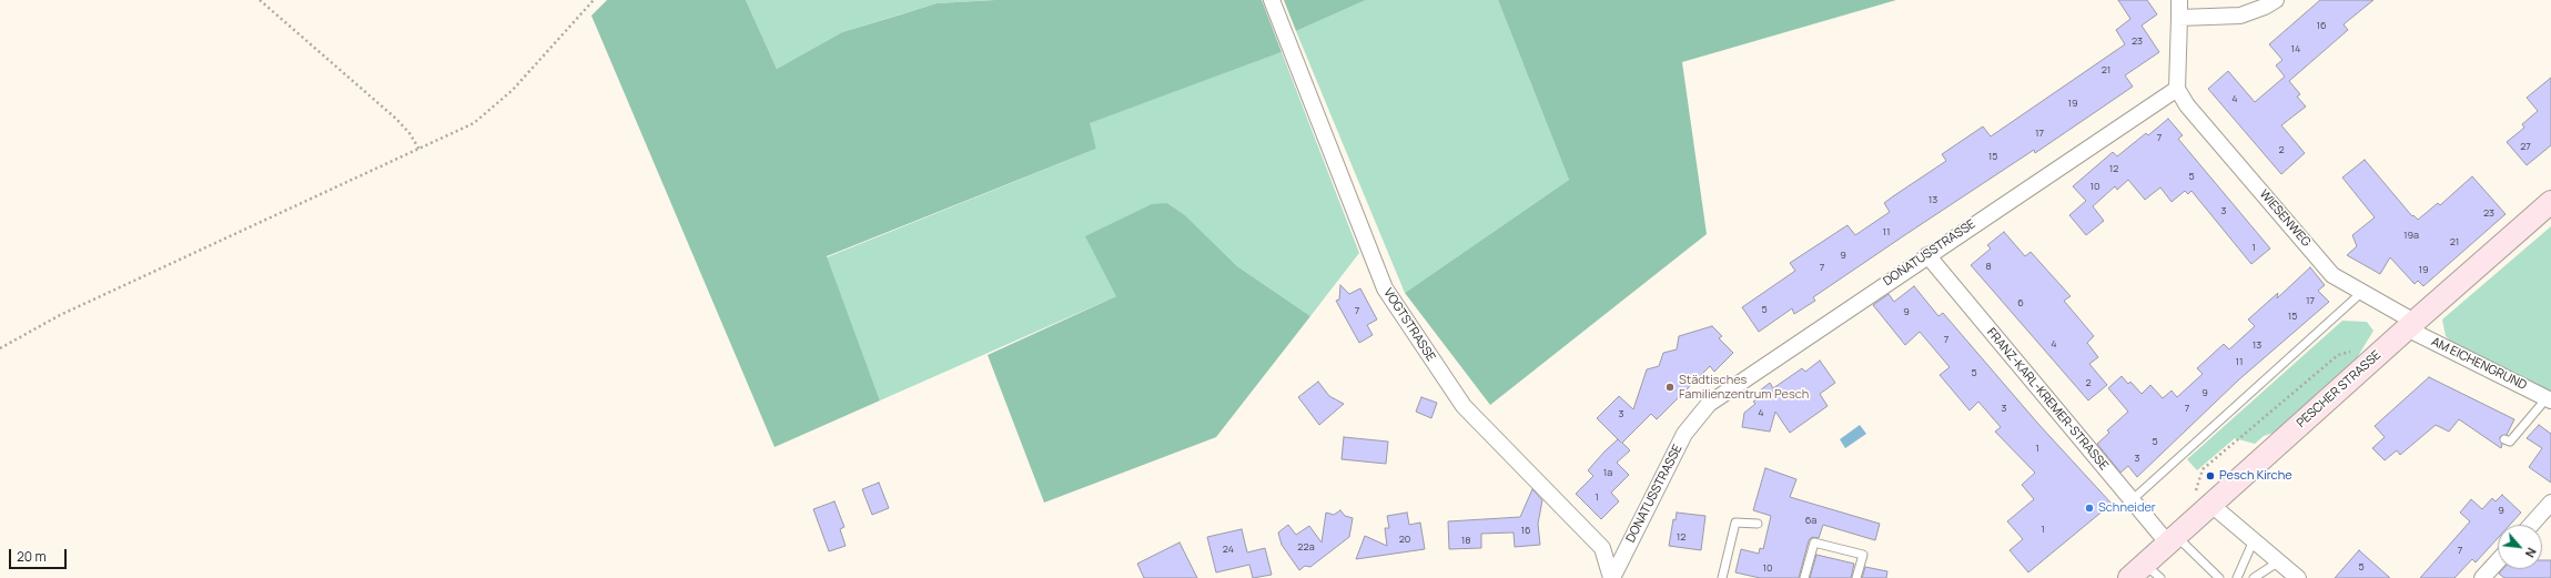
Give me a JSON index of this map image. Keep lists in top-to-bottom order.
{
  "streets": {
    "main road": ["PESCHER STRASSE"],
    "street": [
      "WIESENWEG",
      "DONATUSSTRASSE",
      "VOGTSTRASSE",
      "AM EICHENGRUND",
      "FRANZ-KARL-KREMER-STRASSE"
    ]
  },
  "crossings": [
    ["WIESENWEG", "DONATUSSTRASSE"],
    ["WIESENWEG", "AM EICHENGRUND"],
    ["WIESENWEG", "PESCHER STRASSE"],
    ["DONATUSSTRASSE", "VOGTSTRASSE"],
    ["DONATUSSTRASSE", "FRANZ-KARL-KREMER-STRASSE"],
    ["AM EICHENGRUND", "PESCHER STRASSE"],
    ["PESCHER STRASSE", "FRANZ-KARL-KREMER-STRASSE"]
  ],
  "places": ["Städtisches Familienzentrum Pesch", "Pesch Kirche", "Schneider"],
  "house_numbers": [
    "16",
    "23",
    "14",
    "21",
    "4",
    "19",
    "17",
    "7",
    "27",
    "2",
    "15",
    "12",
    "5",
    "10",
    "13",
    "3",
    "23",
    "11",
    "19a",
    "21",
    "1",
    "9",
    "8",
    "7",
    "19",
    "17",
    "6",
    "5",
    "7",
    "9",
    "15",
    "7",
    "4",
    "13",
    "11",
    "5",
    "2",
    "9",
    "3",
    "7",
    "4",
    "3",
    "5",
    "1",
    "3",
    "1a",
    "1",
    "9",
    "6a",
    "1",
    "16",
    "12",
    "20",
    "18",
    "22a",
    "24",
    "7",
    "5",
    "10"
  ],
  "scale_bar": "20 m",
  "north": "bottom right"
}
